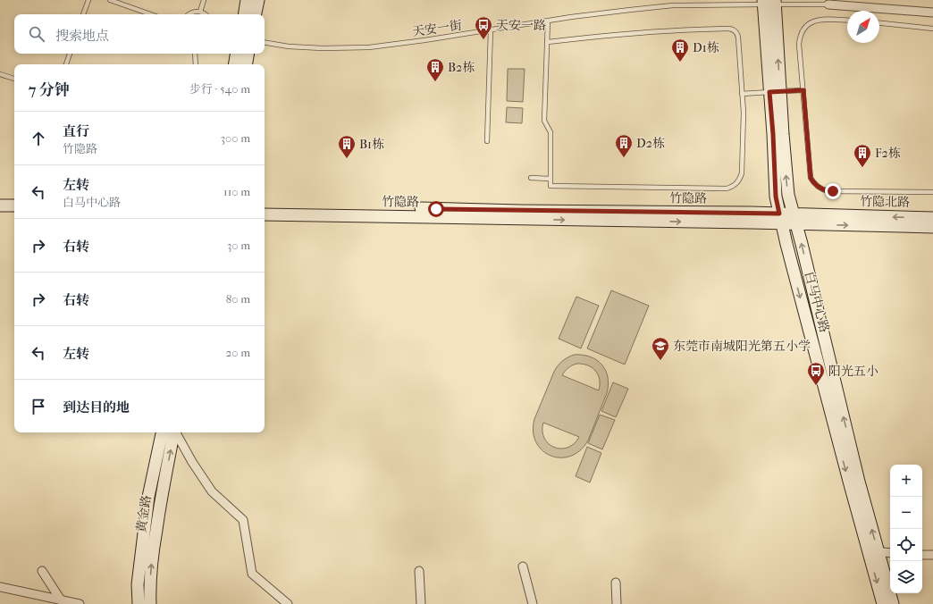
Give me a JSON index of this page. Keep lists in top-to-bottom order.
{
  "streets": {
    "street": [
      "竹隐路",
      "竹隐北路",
      "白马中心路",
      "黄金路"
    ],
    "lane": ["天安一街"]
  },
  "crossings": [
    ["天安一街", "白马中心路"],
    ["竹隐路", "竹隐北路"],
    ["竹隐路", "白马中心路"],
    ["竹隐北路", "白马中心路"]
  ],
  "places": {
    "bus stop": ["天安一路", "阳光五小"],
    "building": [
      "D1栋",
      "B2栋",
      "D2栋",
      "B1栋",
      "F2栋"
    ],
    "school or university": ["东莞市南城阳光第五小学"]
  },
  "north": "top right",
  "page": {
    "search": "搜索地点",
    "heading": ["7 分钟", "步行 · 540 m"],
    "list": [
      ["直行", "竹隐路", "300 m"],
      ["左转", "白马中心路", "110 m"],
      ["右转", "30 m"],
      ["右转", "80 m"],
      ["左转", "20 m"],
      "到达目的地"
    ],
    "map_buttons": ["+", "−"]
  }
}
